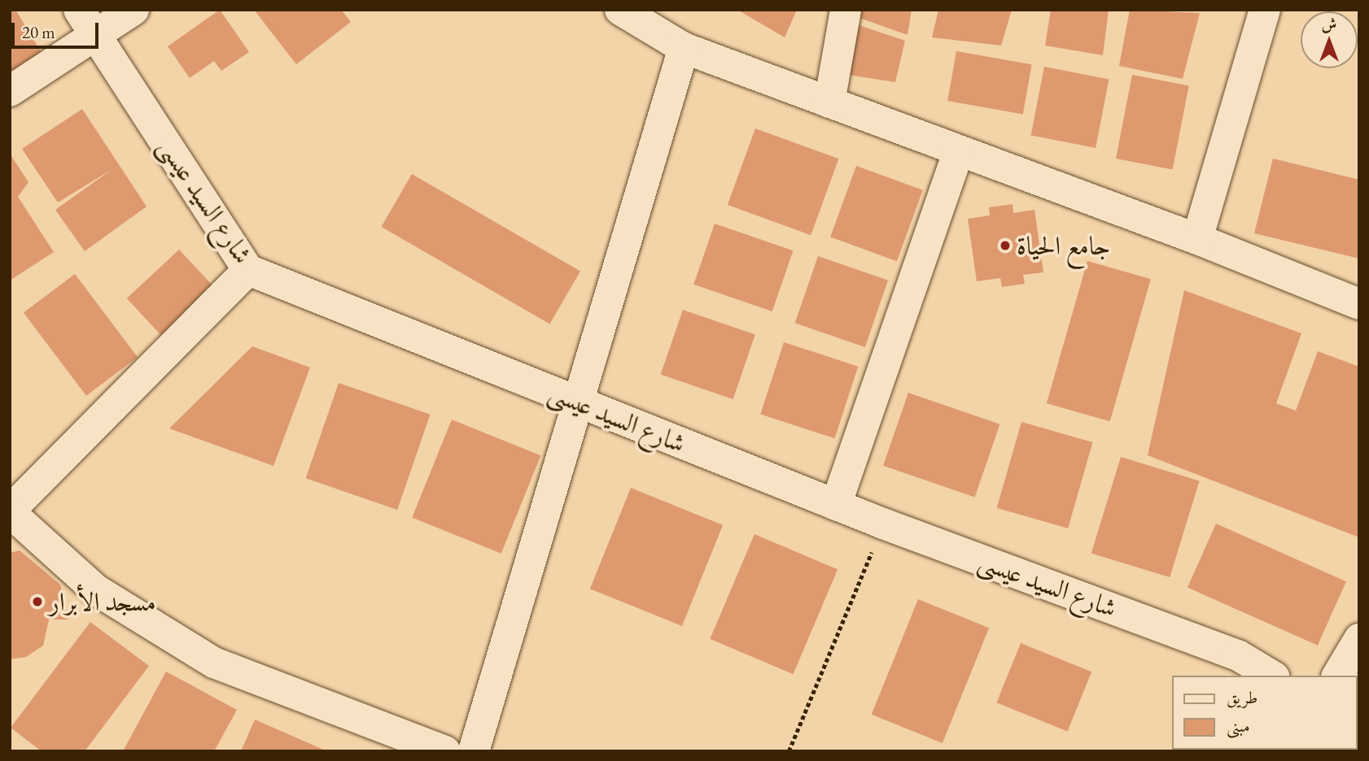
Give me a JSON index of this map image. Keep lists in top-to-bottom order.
{
  "streets": {
    "street": ["شارع السيد عيسى"]
  },
  "places": ["جامع الحياة", "مسجد الأبرار"],
  "legend": ["طريق", "مبنى"],
  "scale_bar": "20 m",
  "north": "top"
}
